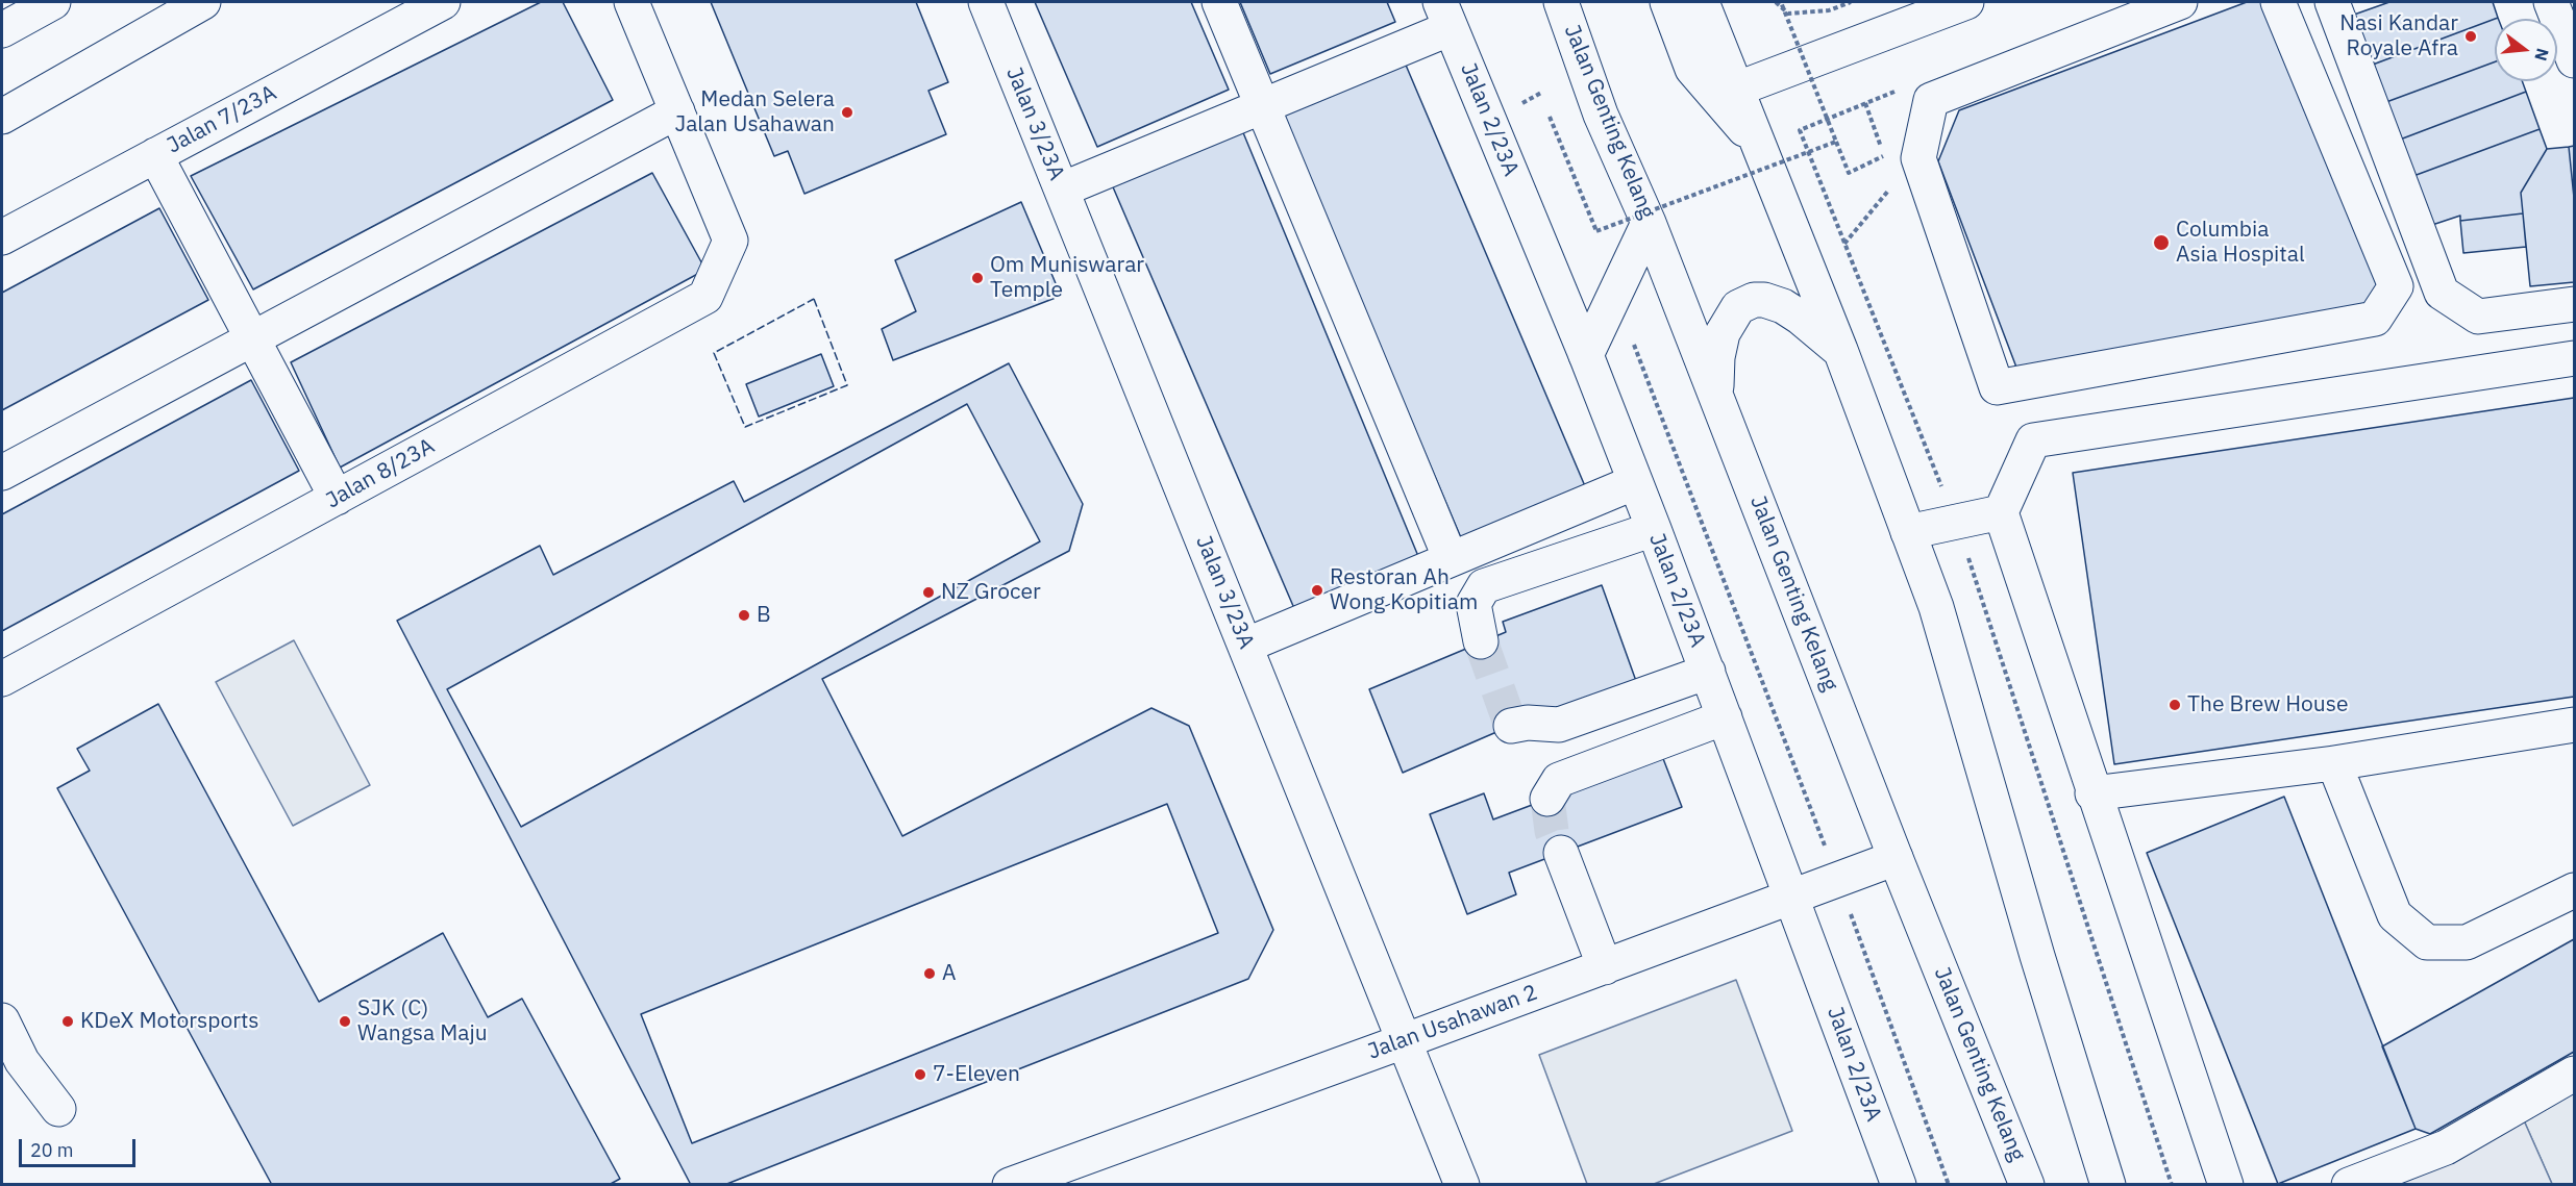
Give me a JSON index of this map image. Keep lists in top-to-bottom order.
{
  "streets": {
    "street": [
      "Jalan 7/23A",
      "Jalan 2/23A",
      "Jalan Genting Kelang",
      "Jalan 3/23A",
      "Jalan 8/23A",
      "Jalan Usahawan 2"
    ]
  },
  "crossings": [
    ["Jalan 2/23A", "Jalan Usahawan 2"],
    ["Jalan Genting Kelang", "Jalan Usahawan 2"],
    ["Jalan 3/23A", "Jalan Usahawan 2"]
  ],
  "places": [
    "Nasi Kandar Royale Afra",
    "Medan Selera Jalan Usahawan",
    "Columbia Asia Hospital",
    "Om Muniswarar Temple",
    "Restoran Ah Wong Kopitiam",
    "NZ Grocer",
    "B",
    "The Brew House",
    "A",
    "KDeX Motorsports",
    "SJK (C) Wangsa Maju",
    "7-Eleven"
  ],
  "scale_bar": "20 m",
  "north": "right"
}
